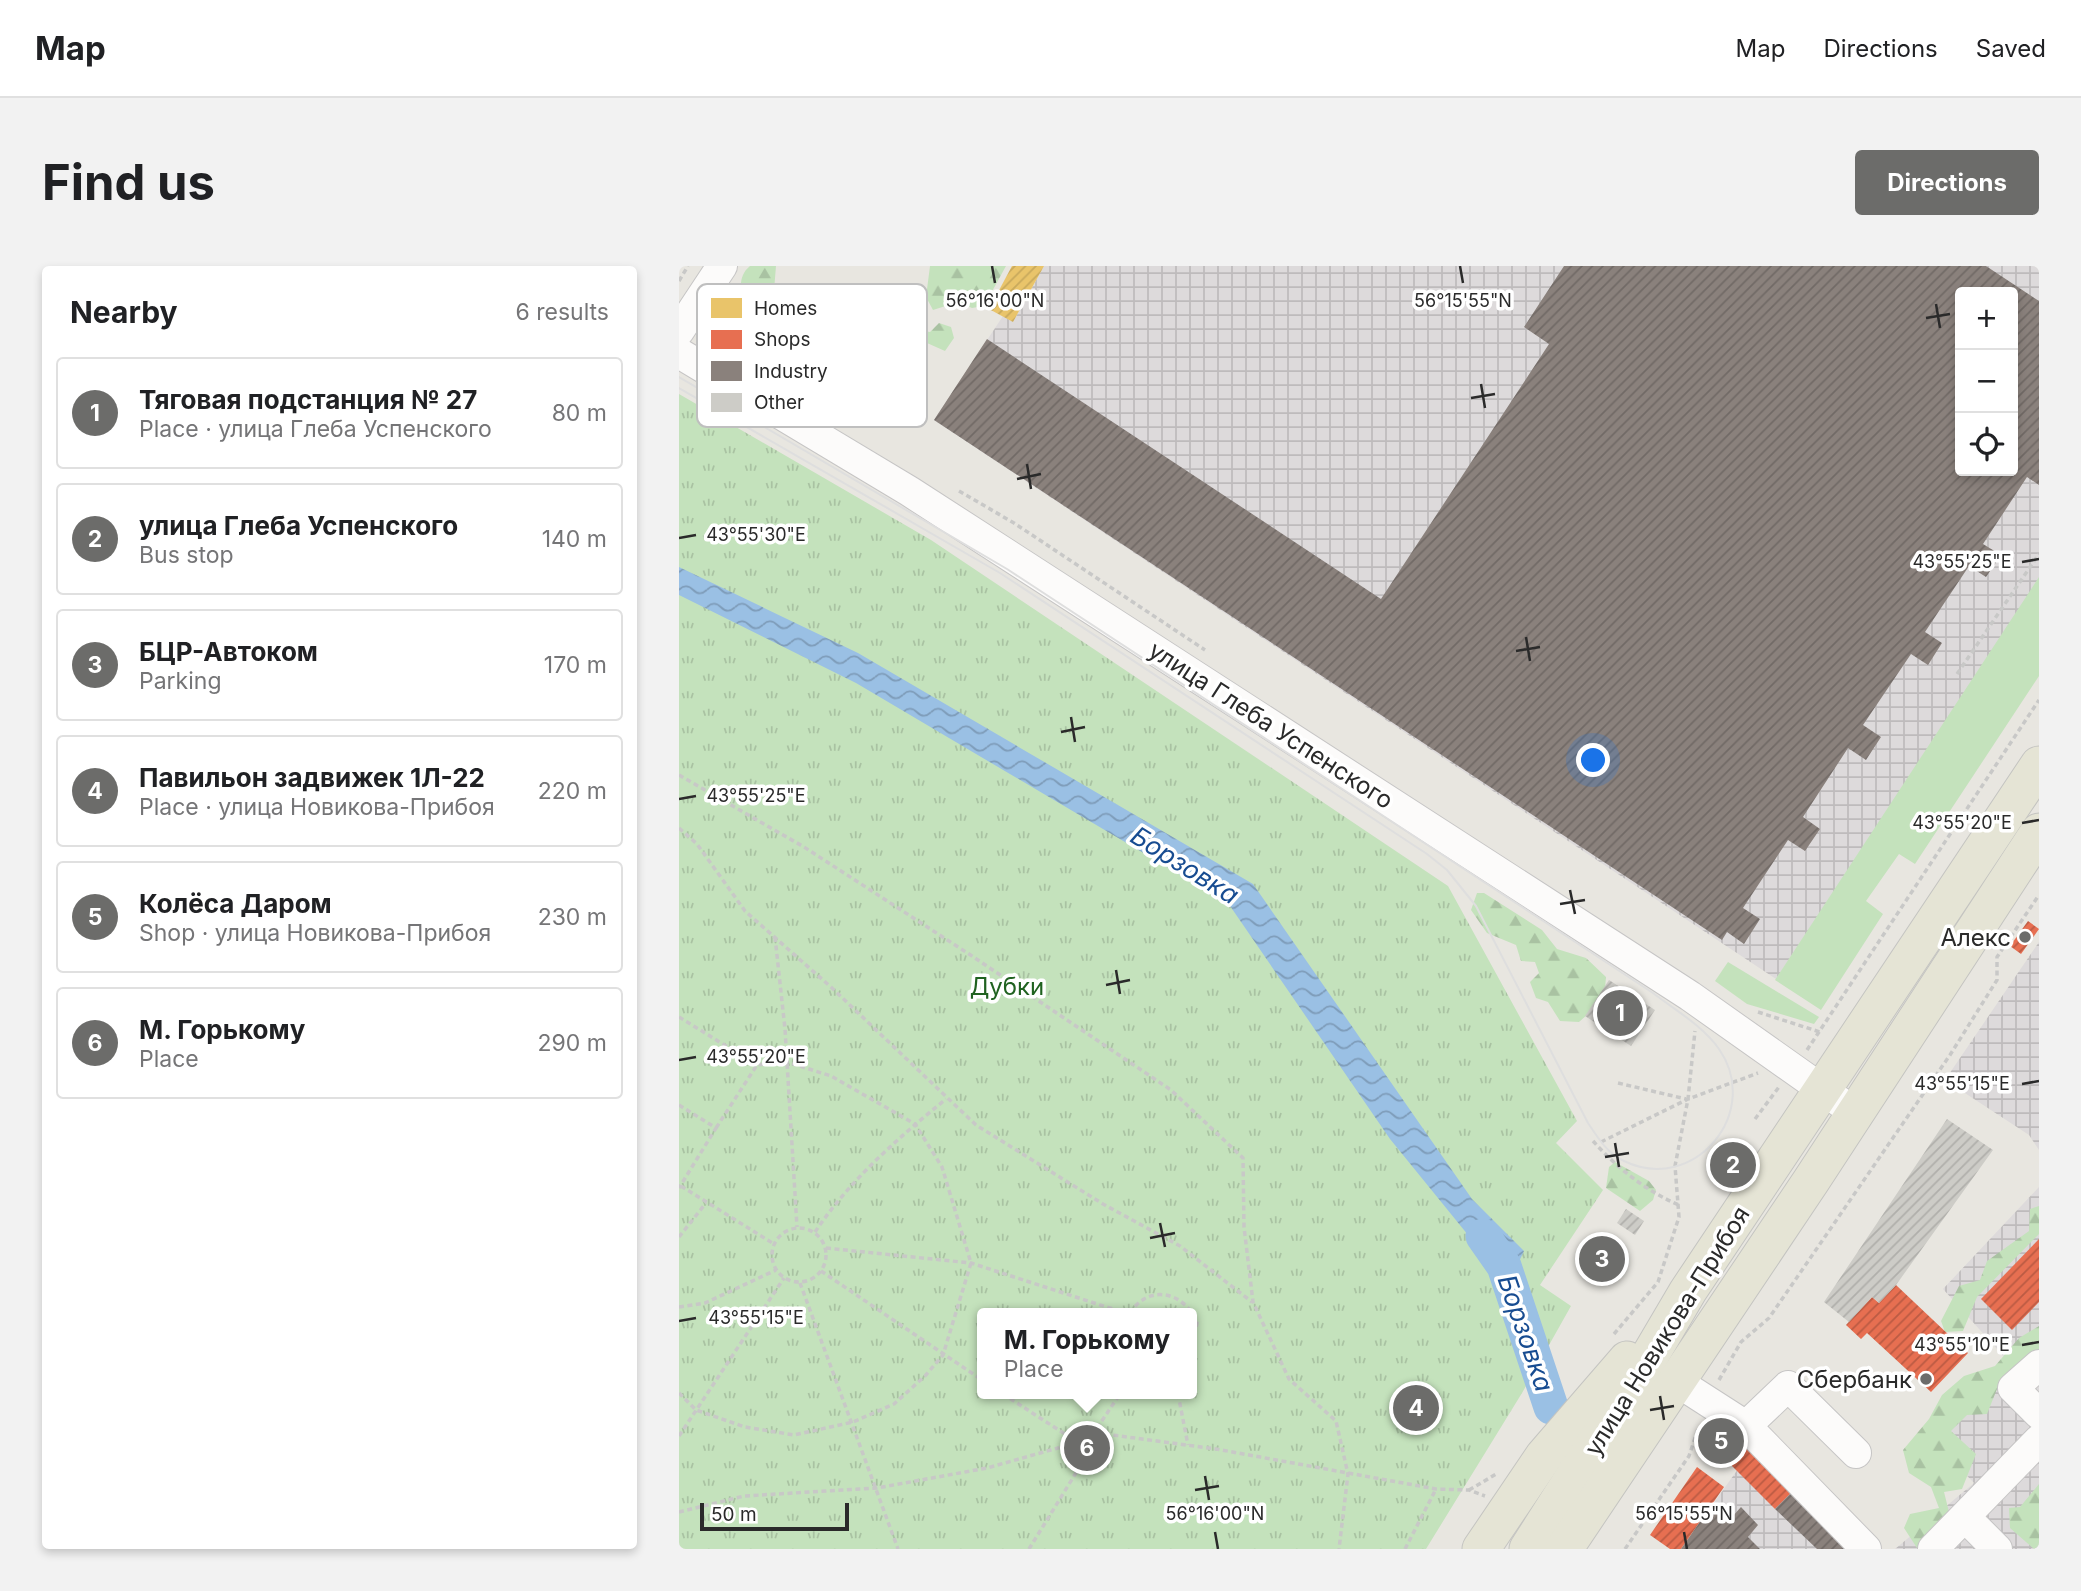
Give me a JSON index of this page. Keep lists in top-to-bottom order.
{
  "streets": {
    "main road": ["улица Новикова-Прибоя"],
    "street": ["улица Глеба Успенского"]
  },
  "crossings": [
    ["улица Глеба Успенского", "улица Новикова-Прибоя"]
  ],
  "water": ["Борзовка"],
  "parks": ["Дубки"],
  "places": ["Алекс", "Сбербанк"],
  "legend": [
    "Homes",
    "Shops",
    "Industry",
    "Other"
  ],
  "scale_bar": "50 m",
  "page": {
    "header": "Map",
    "nav": ["Map", "Directions", "Saved"],
    "buttons": "Directions",
    "title": "Find us",
    "heading": ["Nearby", "6 results"],
    "map_buttons": ["+", "−"],
    "list": [
      {
        "mark": "1",
        "name": "Тяговая подстанция № 27",
        "note": "Place · улица Глеба Успенского",
        "value": "80 m"
      },
      {
        "mark": "2",
        "name": "улица Глеба Успенского",
        "note": "Bus stop",
        "value": "140 m"
      },
      {
        "mark": "3",
        "name": "БЦР-Автоком",
        "note": "Parking",
        "value": "170 m"
      },
      {
        "mark": "4",
        "name": "Павильон задвижек 1Л-22",
        "note": "Place · улица Новикова-Прибоя",
        "value": "220 m"
      },
      {
        "mark": "5",
        "name": "Колёса Даром",
        "note": "Shop · улица Новикова-Прибоя",
        "value": "230 m"
      },
      {
        "mark": "6",
        "name": "М. Горькому",
        "note": "Place",
        "value": "290 m"
      }
    ],
    "pins": [
      "1",
      "2",
      "3",
      "4",
      "5",
      "6"
    ],
    "popup": ["М. Горькому", "Place"],
    "scale": "50 m"
  },
  "coordinates": [
    "56°16'00\"N",
    "56°15'55\"N",
    "43°55'30\"E",
    "43°55'25\"E",
    "43°55'20\"E",
    "43°55'15\"E",
    "43°55'10\"E"
  ]
}
